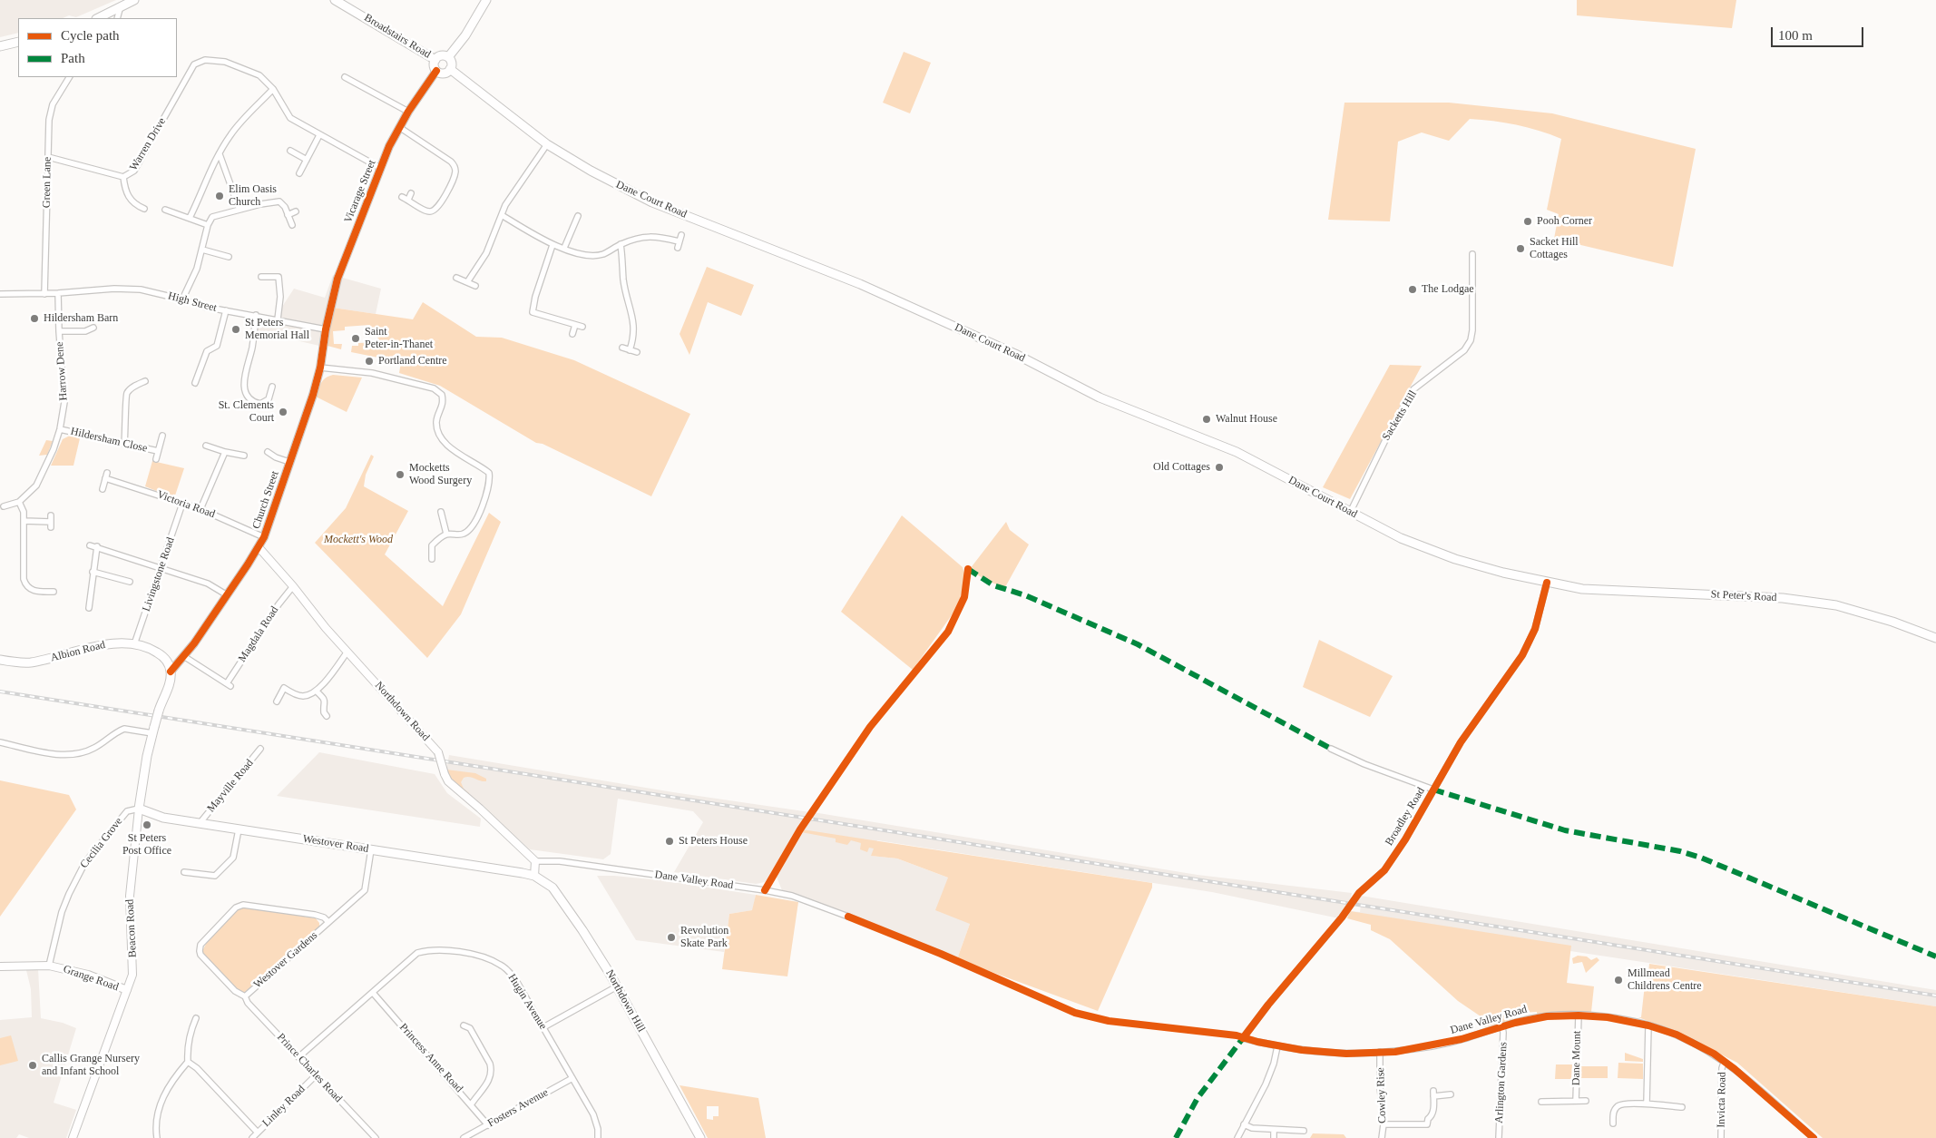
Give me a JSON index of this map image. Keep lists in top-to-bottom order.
{
  "streets": {
    "main road": [
      "Broadstairs Road",
      "Dane Court Road",
      "Church Street",
      "St Peter's Road",
      "Albion Road",
      "Westover Road",
      "Beacon Road",
      "Northdown Hill"
    ],
    "street": [
      "Warren Drive",
      "Green Lane",
      "Vicarage Street",
      "High Street",
      "Harrow Dene",
      "Sacketts Hill",
      "Hildersham Close",
      "Victoria Road",
      "Livingstone Road",
      "Magdala Road",
      "Northdown Road",
      "Mayville Road",
      "Broadley Road",
      "Cecilia Grove",
      "Dane Valley Road",
      "Westover Gardens",
      "Grange Road",
      "Hugin Avenue",
      "Princess Anne Road",
      "Dane Mount",
      "Prince Charles Road",
      "Arlington Gardens",
      "Cowley Rise",
      "Invicta Road",
      "Linley Road",
      "Fosters Avenue"
    ]
  },
  "crossings": [
    ["Broadstairs Road", "Vicarage Street"],
    ["Broadstairs Road", "Dane Court Road"],
    ["Warren Drive", "Green Lane"],
    ["Green Lane", "High Street"],
    ["Vicarage Street", "Dane Court Road"],
    ["Vicarage Street", "High Street"],
    ["Vicarage Street", "Church Street"],
    ["Dane Court Road", "Sacketts Hill"],
    ["Dane Court Road", "St Peter's Road"],
    ["Dane Court Road", "Broadley Road"],
    ["High Street", "Harrow Dene"],
    ["High Street", "Church Street"],
    ["Harrow Dene", "Hildersham Close"],
    ["Church Street", "Victoria Road"],
    ["Church Street", "Magdala Road"],
    ["Church Street", "Northdown Road"],
    ["Church Street", "Beacon Road"],
    ["Victoria Road", "Livingstone Road"],
    ["Livingstone Road", "Albion Road"],
    ["St Peter's Road", "Broadley Road"],
    ["Magdala Road", "Northdown Road"],
    ["Northdown Road", "Dane Valley Road"],
    ["Mayville Road", "Westover Road"],
    ["Broadley Road", "Dane Valley Road"],
    ["Cecilia Grove", "Westover Road"],
    ["Cecilia Grove", "Beacon Road"],
    ["Cecilia Grove", "Grange Road"],
    ["Westover Road", "Beacon Road"],
    ["Westover Road", "Westover Gardens"],
    ["Westover Road", "Northdown Hill"],
    ["Dane Valley Road", "Dane Mount"],
    ["Dane Valley Road", "Arlington Gardens"],
    ["Dane Valley Road", "Cowley Rise"],
    ["Dane Valley Road", "Invicta Road"],
    ["Beacon Road", "Grange Road"],
    ["Westover Gardens", "Prince Charles Road"],
    ["Hugin Avenue", "Princess Anne Road"],
    ["Hugin Avenue", "Prince Charles Road"],
    ["Hugin Avenue", "Fosters Avenue"],
    ["Princess Anne Road", "Fosters Avenue"],
    ["Prince Charles Road", "Linley Road"]
  ],
  "parks": ["Mockett's Wood"],
  "places": [
    "Elim Oasis Church",
    "Pooh Corner",
    "Sacket Hill Cottages",
    "The Lodgae",
    "Hildersham Barn",
    "St Peters Memorial Hall",
    "Saint Peter-in-Thanet",
    "Portland Centre",
    "St. Clements Court",
    "Walnut House",
    "Old Cottages",
    "Mocketts Wood Surgery",
    "St Peters Post Office",
    "St Peters House",
    "Revolution Skate Park",
    "Millmead Childrens Centre",
    "Callis Grange Nursery and Infant School"
  ],
  "legend": ["Cycle path", "Path"],
  "scale_bar": "100 m"
}
